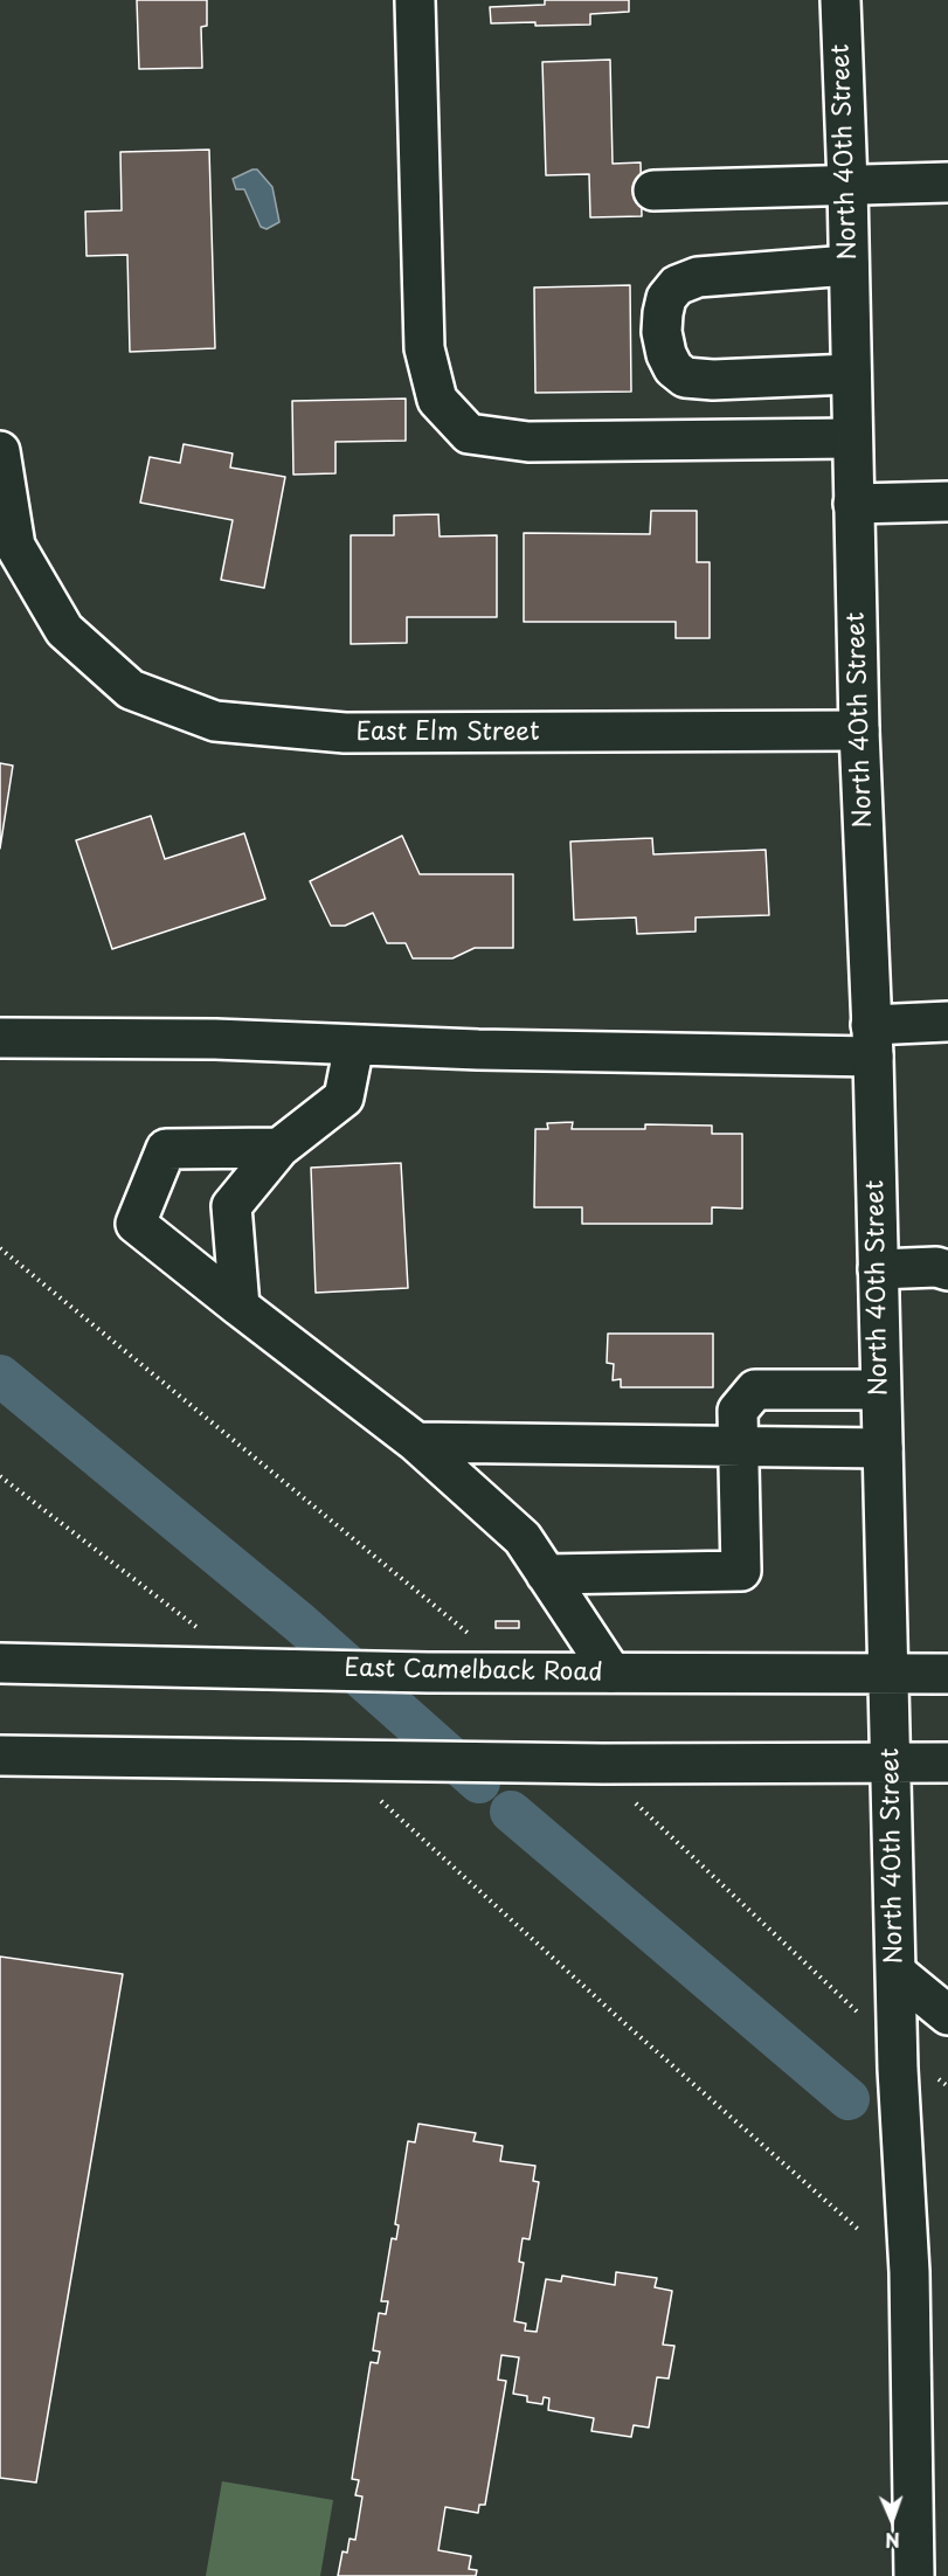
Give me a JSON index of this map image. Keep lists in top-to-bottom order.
{
  "streets": {
    "main road": ["North 40th Street", "East Elm Street", "East Camelback Road"]
  },
  "crossings": [
    ["North 40th Street", "East Elm Street"],
    ["North 40th Street", "East Camelback Road"]
  ],
  "north": "bottom"
}
